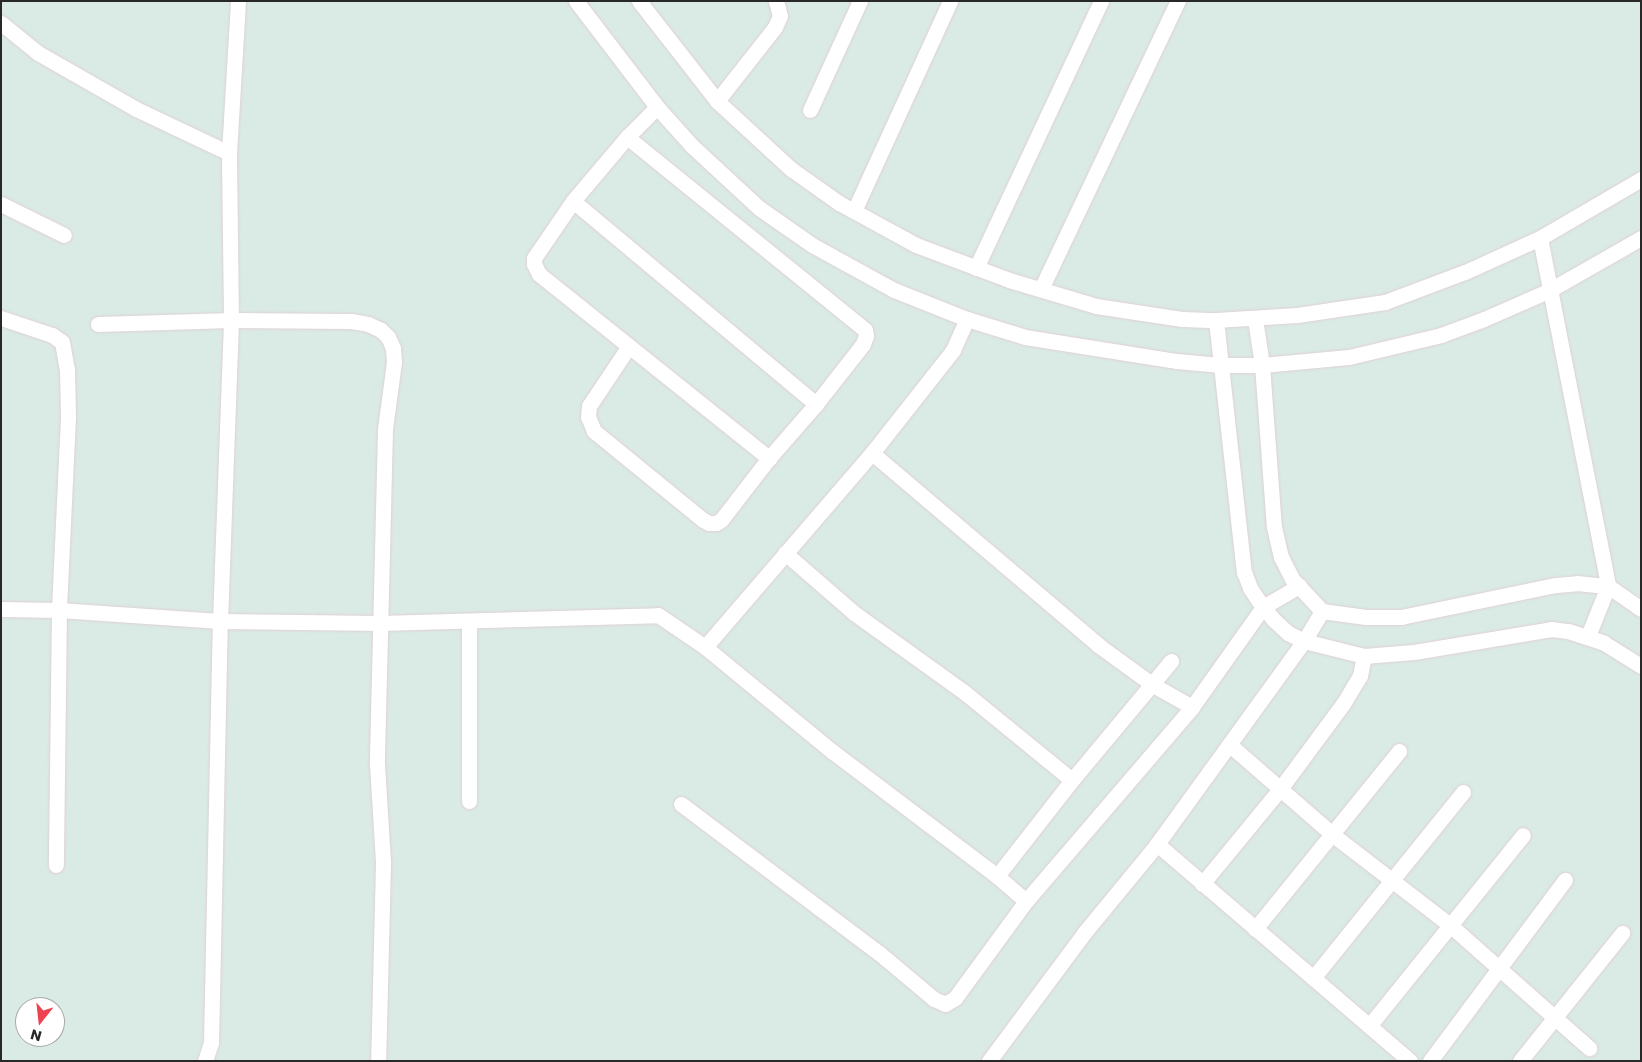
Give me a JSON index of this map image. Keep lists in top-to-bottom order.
{
  "north": "bottom"
}
